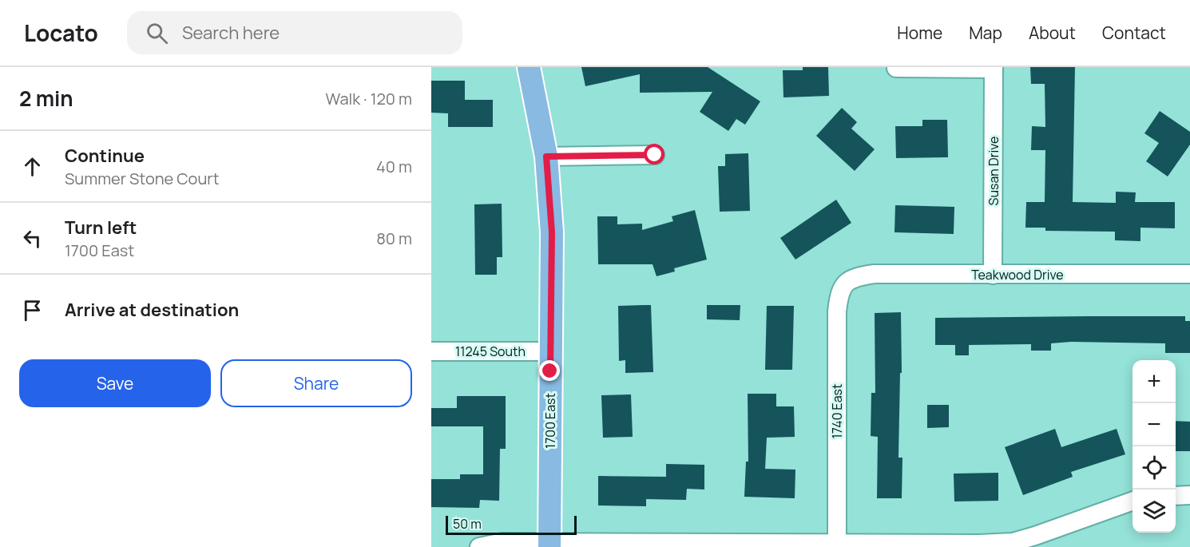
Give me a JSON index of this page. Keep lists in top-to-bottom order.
{
  "streets": {
    "main road": ["1700 East"],
    "street": [
      "Susan Drive",
      "Teakwood Drive",
      "11245 South",
      "1740 East"
    ]
  },
  "crossings": [
    ["Susan Drive", "Teakwood Drive"],
    ["Teakwood Drive", "1740 East"],
    ["11245 South", "1700 East"]
  ],
  "scale_bar": "50 m",
  "page": {
    "header": "Locato",
    "search": "Search here",
    "nav": [
      "Home",
      "Map",
      "About",
      "Contact"
    ],
    "heading": ["2 min", "Walk · 120 m"],
    "list": [
      ["Continue", "Summer Stone Court", "40 m"],
      ["Turn left", "1700 East", "80 m"],
      "Arrive at destination"
    ],
    "buttons": ["Save", "Share"],
    "map_buttons": ["+", "−"],
    "scale": "50 m"
  }
}
